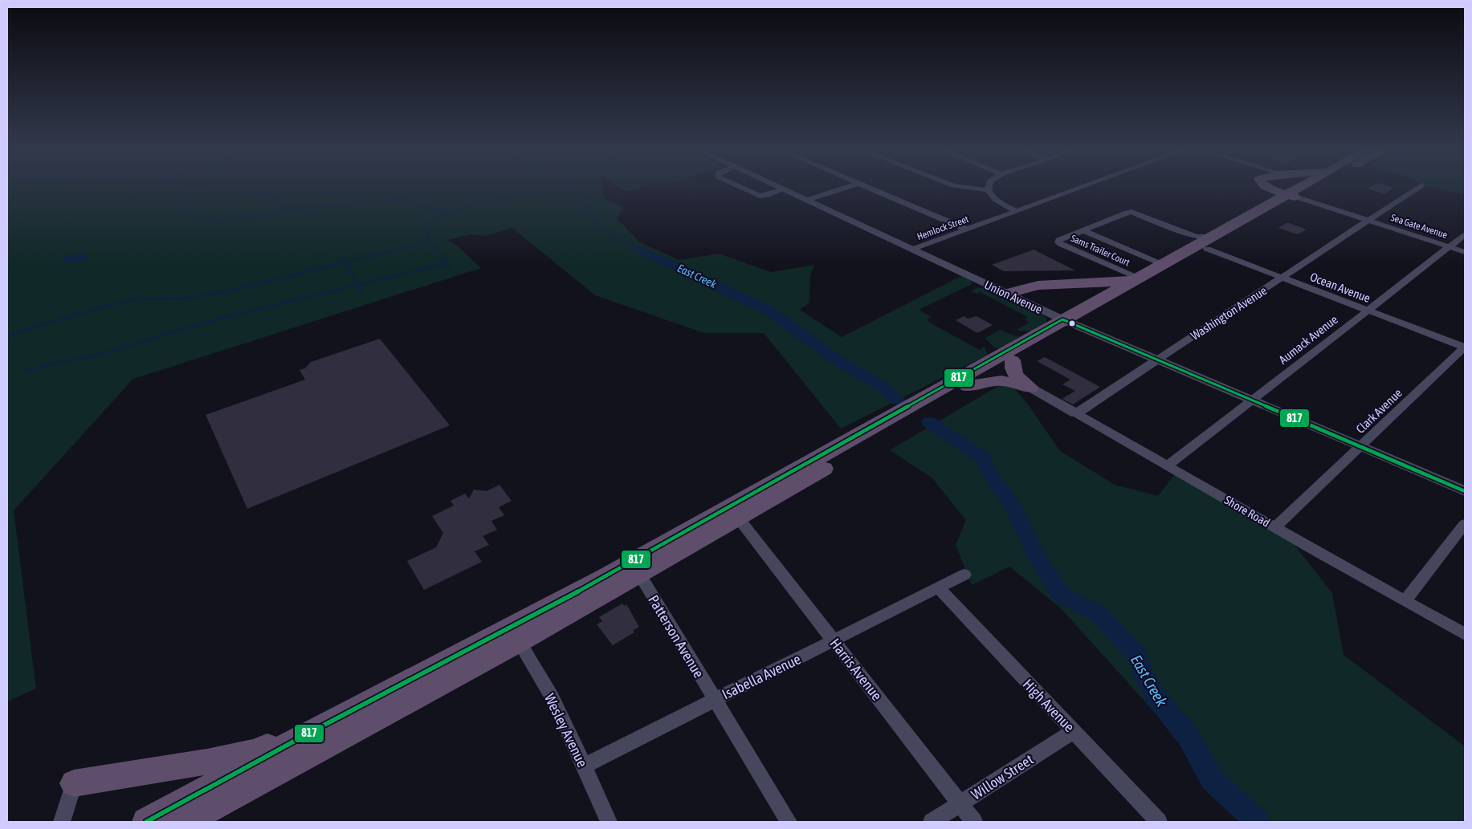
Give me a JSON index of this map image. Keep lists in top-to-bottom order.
{
  "streets": {
    "street": [
      "Sea Gate Avenue",
      "Hemlock Street",
      "Sams Trailer Court",
      "Ocean Avenue",
      "Union Avenue",
      "Washington Avenue",
      "Aumack Avenue",
      "Clark Avenue",
      "Shore Road",
      "Patterson Avenue",
      "Harris Avenue",
      "Isabella Avenue",
      "High Avenue",
      "Wesley Avenue",
      "Willow Street"
    ]
  },
  "crossings": [
    ["Sea Gate Avenue", "Washington Avenue"],
    ["Sea Gate Avenue", "Aumack Avenue"],
    ["Hemlock Street", "Union Avenue"],
    ["Sams Trailer Court", "Ocean Avenue"],
    ["Ocean Avenue", "Washington Avenue"],
    ["Ocean Avenue", "Aumack Avenue"],
    ["Ocean Avenue", "Clark Avenue"],
    ["Union Avenue", "Washington Avenue"],
    ["Union Avenue", "Aumack Avenue"],
    ["Union Avenue", "Clark Avenue"],
    ["Washington Avenue", "Shore Road"],
    ["Aumack Avenue", "Shore Road"],
    ["Clark Avenue", "Shore Road"],
    ["Patterson Avenue", "Isabella Avenue"],
    ["Harris Avenue", "Isabella Avenue"],
    ["Harris Avenue", "Willow Street"],
    ["Isabella Avenue", "High Avenue"],
    ["Isabella Avenue", "Wesley Avenue"],
    ["High Avenue", "Willow Street"]
  ],
  "water": ["East Creek"],
  "lines": ["transit line 817"]
}
